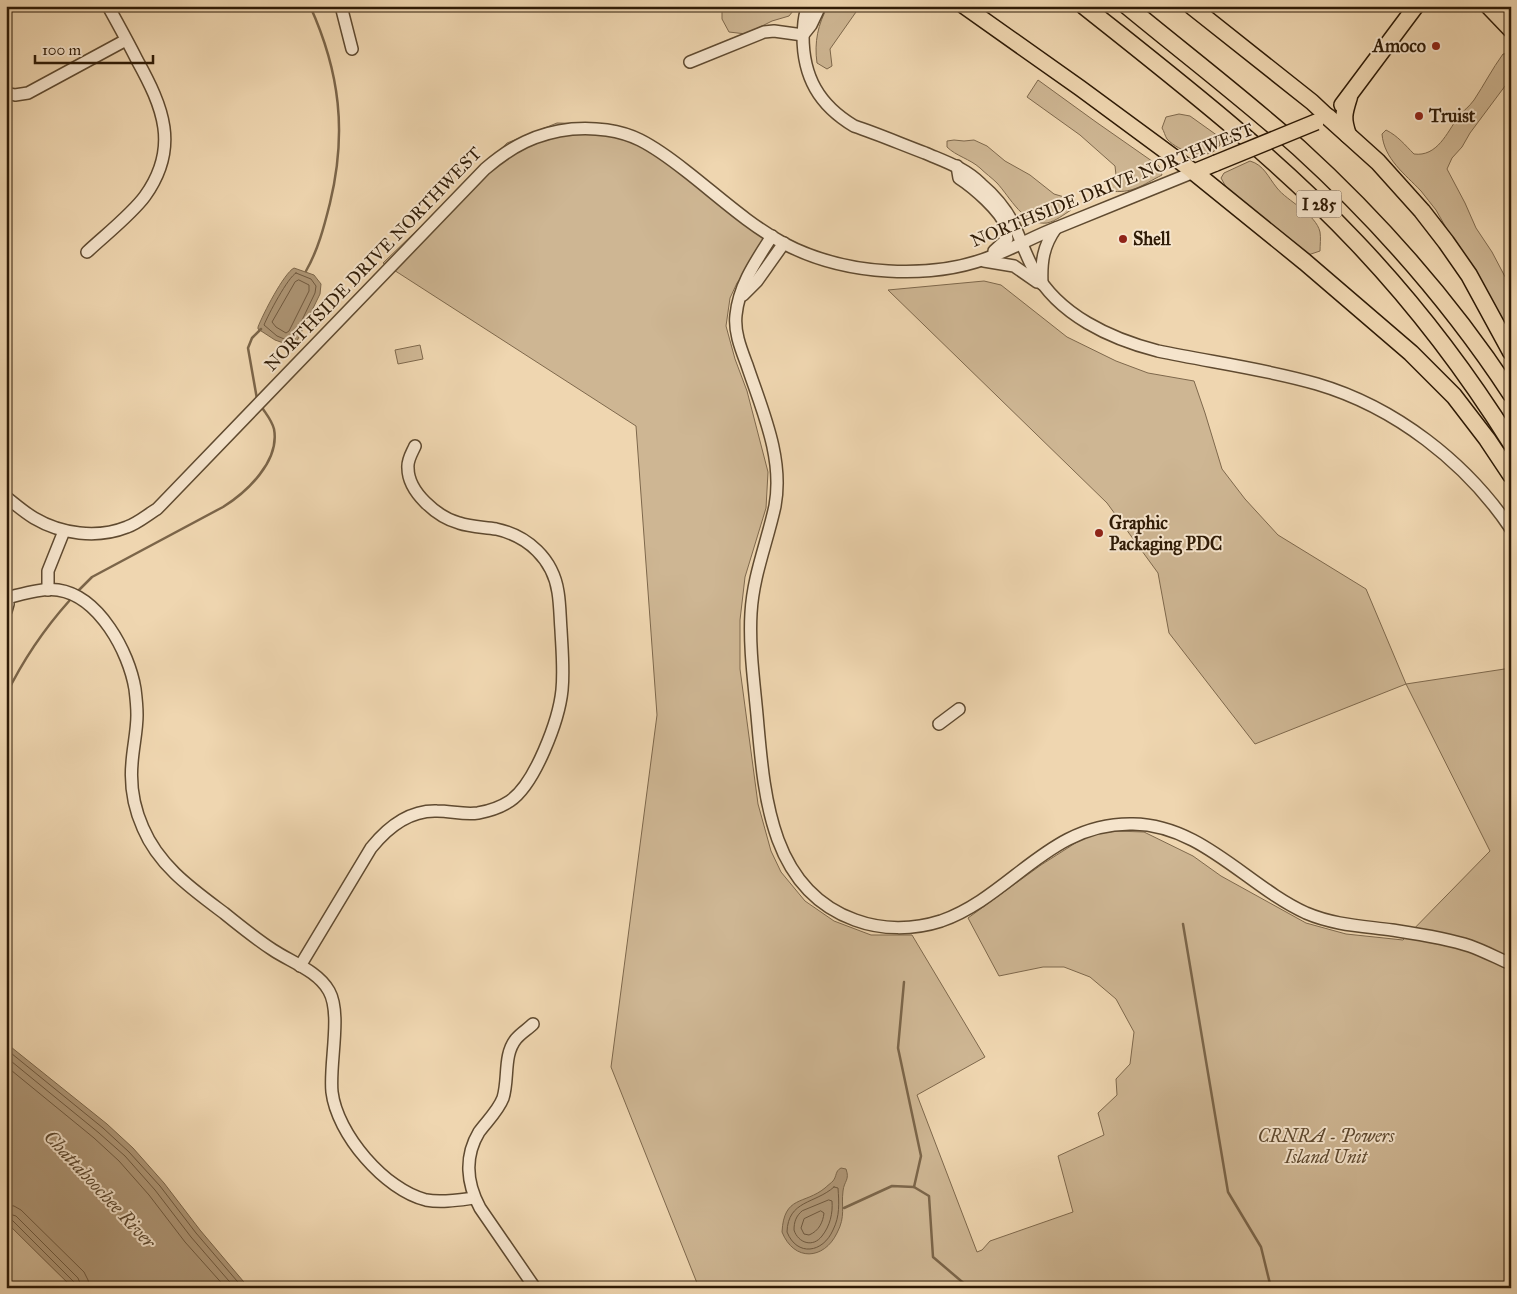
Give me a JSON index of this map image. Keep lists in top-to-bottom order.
{
  "streets": {
    "highway": ["I 285"],
    "main road": ["NORTHSIDE DRIVE NORTHWEST"]
  },
  "water": ["Chattahoochee River"],
  "parks": ["CRNRA - Powers Island Unit"],
  "places": [
    "Amoco",
    "Truist",
    "Shell",
    "Graphic Packaging PDC"
  ],
  "scale_bar": "100 m"
}
